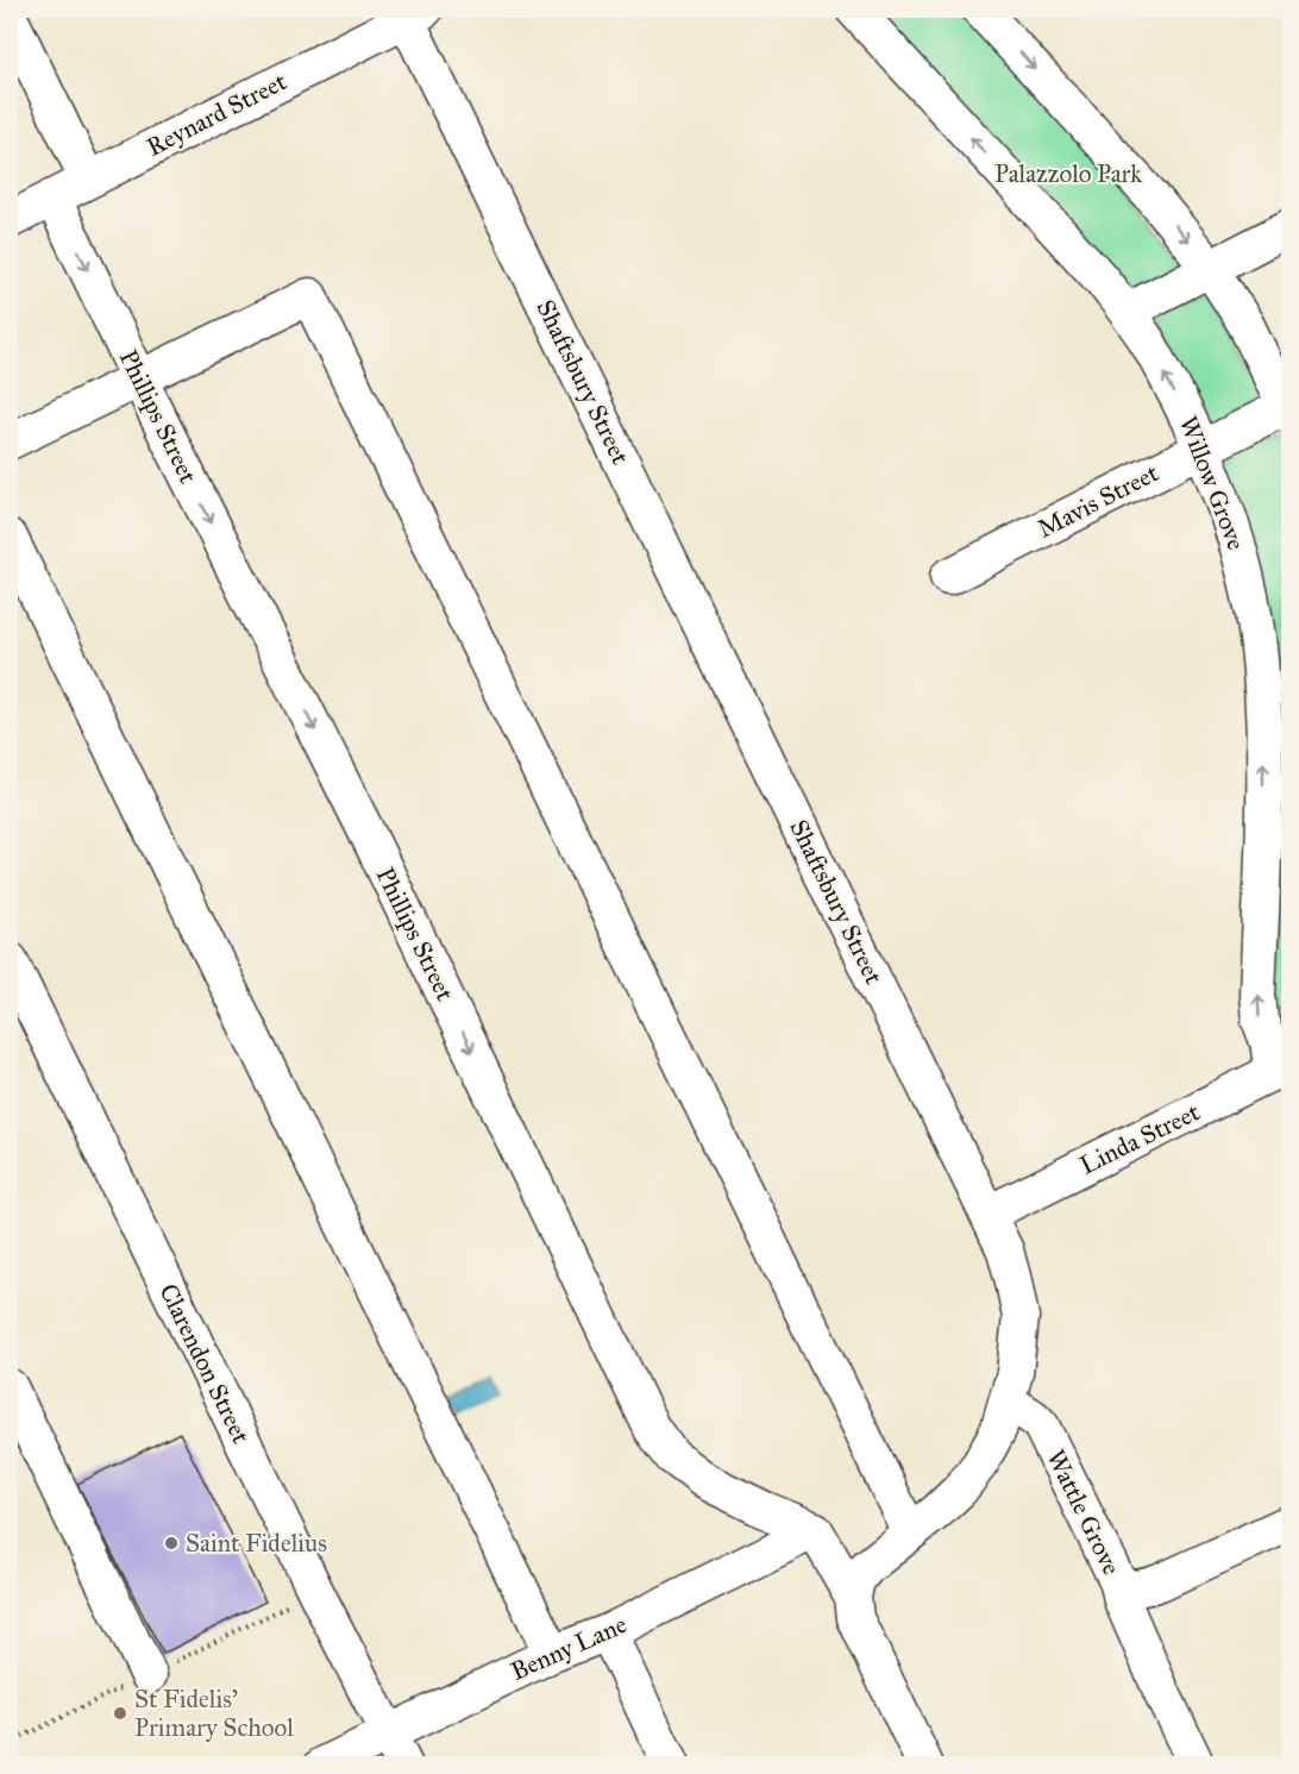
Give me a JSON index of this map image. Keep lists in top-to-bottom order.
{
  "streets": {
    "street": [
      "Reynard Street",
      "Shaftsbury Street",
      "Phillips Street",
      "Willow Grove",
      "Mavis Street",
      "Linda Street",
      "Clarendon Street",
      "Wattle Grove",
      "Benny Lane"
    ]
  },
  "crossings": [
    ["Reynard Street", "Shaftsbury Street"],
    ["Reynard Street", "Phillips Street"],
    ["Shaftsbury Street", "Linda Street"],
    ["Shaftsbury Street", "Wattle Grove"],
    ["Phillips Street", "Benny Lane"],
    ["Willow Grove", "Mavis Street"],
    ["Willow Grove", "Linda Street"],
    ["Clarendon Street", "Benny Lane"]
  ],
  "parks": ["Palazzolo Park"],
  "places": ["Saint Fidelius", "St Fidelis' Primary School"]
}
